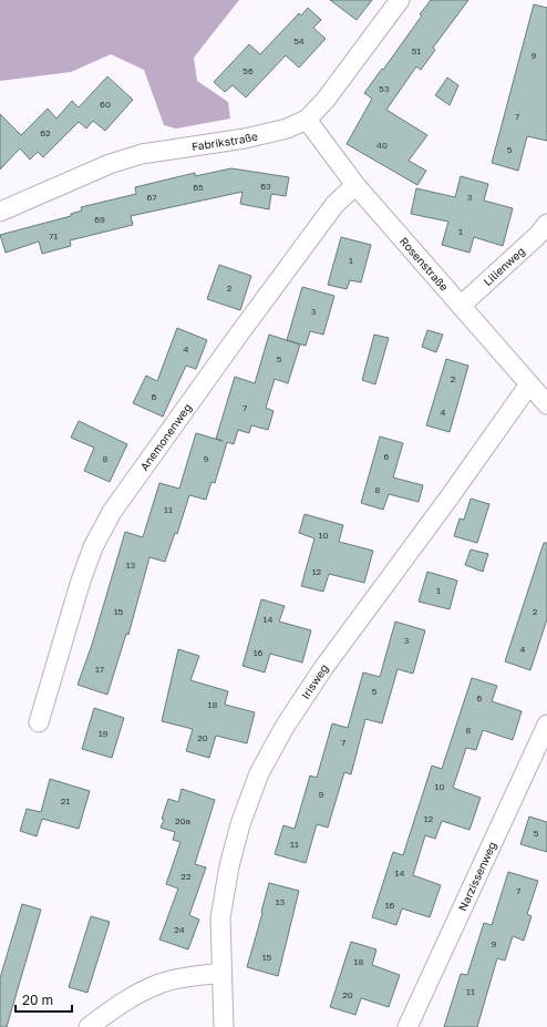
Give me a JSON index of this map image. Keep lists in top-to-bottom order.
{
  "streets": {
    "street": [
      "Fabrikstraße",
      "Rosenstraße",
      "Lilienweg",
      "Anemonenweg",
      "Irisweg",
      "Narzissenweg"
    ]
  },
  "crossings": [
    ["Fabrikstraße", "Rosenstraße"],
    ["Rosenstraße", "Lilienweg"],
    ["Rosenstraße", "Anemonenweg"],
    ["Rosenstraße", "Irisweg"]
  ],
  "house_numbers": [
    "54",
    "51",
    "9",
    "56",
    "53",
    "60",
    "7",
    "62",
    "40",
    "5",
    "63",
    "65",
    "67",
    "3",
    "69",
    "1",
    "71",
    "1",
    "2",
    "3",
    "4",
    "5",
    "2",
    "6",
    "7",
    "4",
    "6",
    "8",
    "9",
    "8",
    "11",
    "10",
    "13",
    "12",
    "1",
    "15",
    "2",
    "14",
    "3",
    "4",
    "16",
    "17",
    "5",
    "6",
    "18",
    "8",
    "19",
    "20",
    "7",
    "10",
    "9",
    "21",
    "12",
    "20a",
    "5",
    "11",
    "14",
    "22",
    "7",
    "13",
    "16",
    "24",
    "9",
    "15",
    "18",
    "11",
    "20"
  ],
  "scale_bar": "20 m"
}
